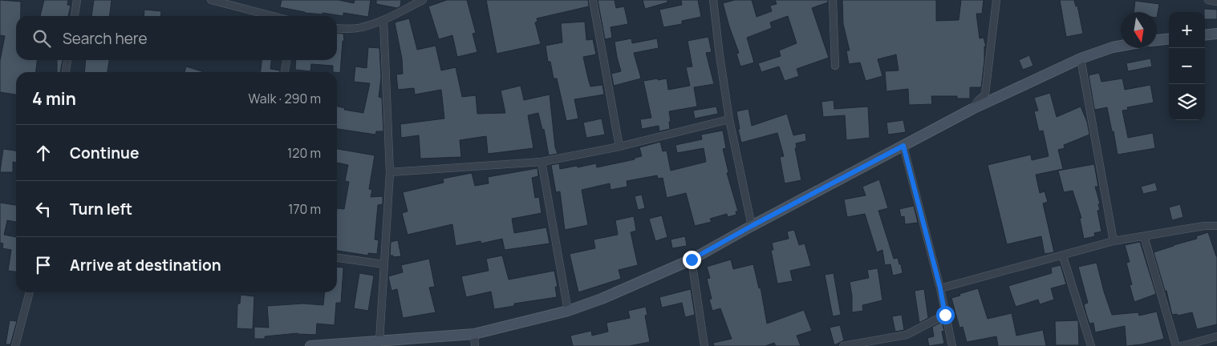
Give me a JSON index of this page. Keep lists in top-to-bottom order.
{
  "north": "bottom",
  "page": {
    "map_buttons": ["+", "−"],
    "search": "Search here",
    "heading": ["4 min", "Walk · 290 m"],
    "list": [
      ["Continue", "120 m"],
      ["Turn left", "170 m"],
      "Arrive at destination"
    ]
  }
}
